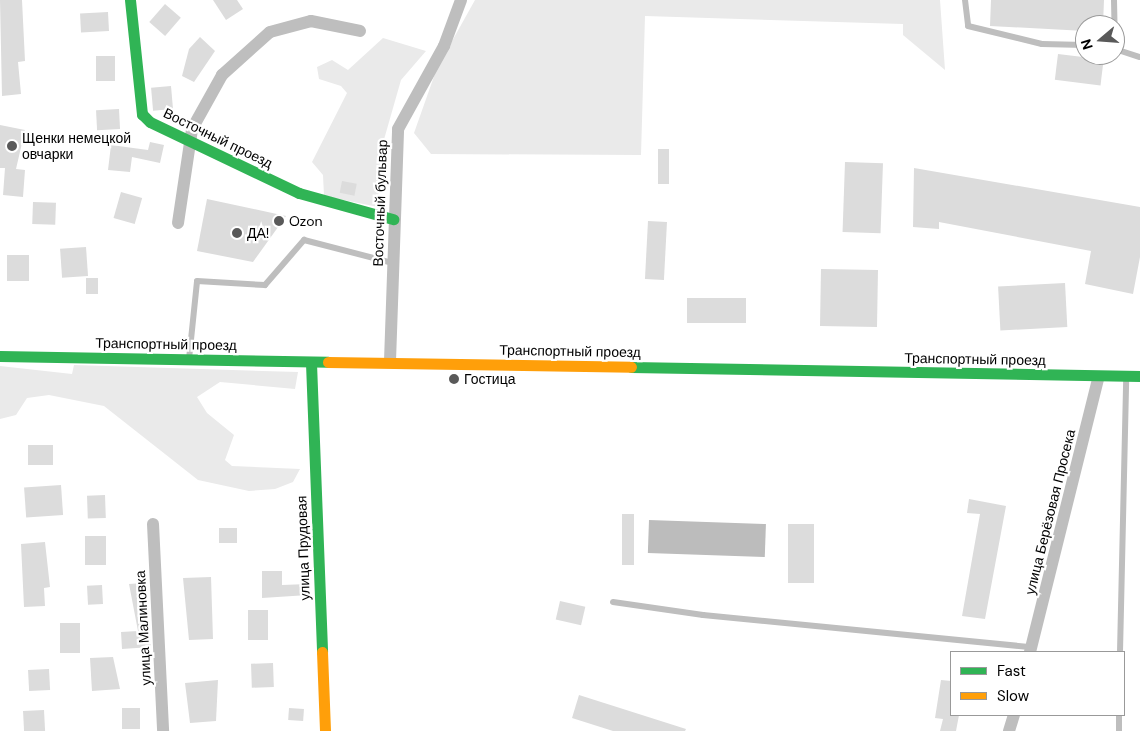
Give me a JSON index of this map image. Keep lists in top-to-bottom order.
{
  "streets": {
    "main road": ["Восточный проезд", "Транспортный проезд", "улица Прудовая"],
    "street": ["Восточный бульвар", "улица Берёзовая Просека", "улица Малиновка"]
  },
  "crossings": [
    ["Восточный проезд", "Восточный бульвар"],
    ["Восточный бульвар", "Транспортный проезд"],
    ["Транспортный проезд", "улица Берёзовая Просека"],
    ["Транспортный проезд", "улица Прудовая"]
  ],
  "places": [
    "Щенки немецкой овчарки",
    "Ozon",
    "ДА!",
    "Гостица"
  ],
  "legend": ["Fast", "Slow"],
  "north": "left"
}
